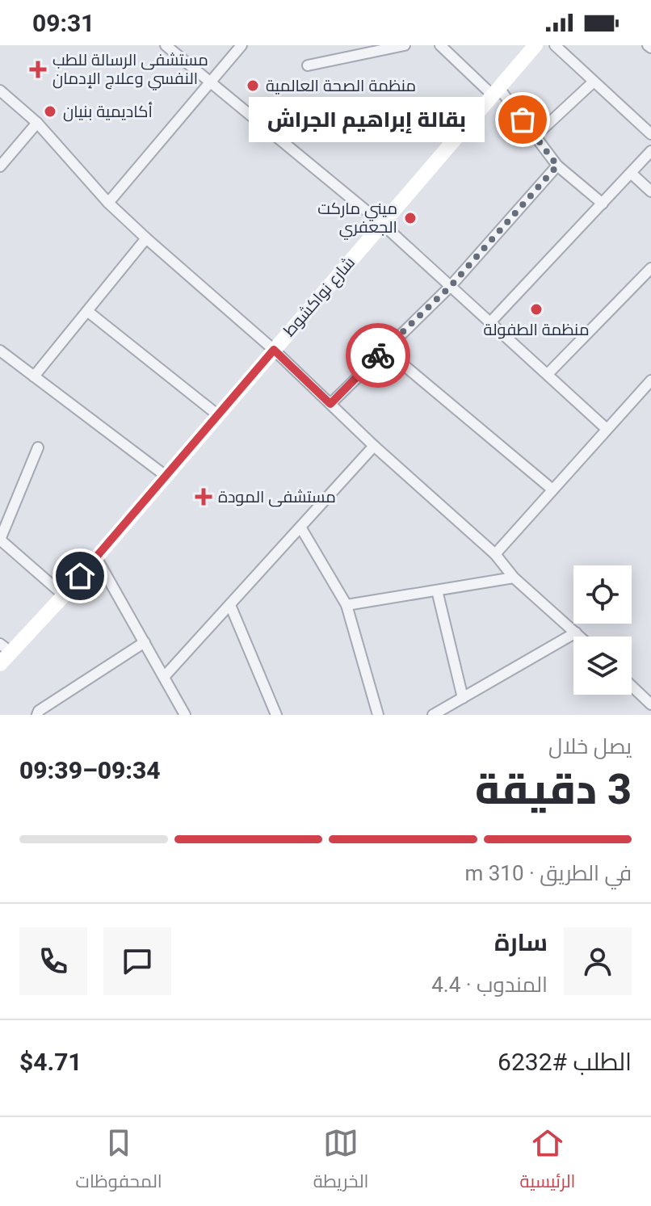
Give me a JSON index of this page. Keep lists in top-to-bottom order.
{
  "streets": {
    "street": ["شارع نواكشوط"]
  },
  "places": {
    "health": ["مستشفى الرسالة للطب النفسي وعلاج الإدمان", "مستشفى المودة"],
    "other": [
      "منظمة الصحة العالمية",
      "أكاديمية بنيان",
      "بقالة إبراهيم الجراش",
      "ميني ماركت الجعفري",
      "منظمة الطفولة"
    ]
  },
  "page": {
    "status": "09:31",
    "bubble": "بقالة إبراهيم الجراش",
    "heading": ["3 دقيقة", "يصل خلال", "09:34–09:39"],
    "panel": [
      "سارة",
      "المندوب · 4.4",
      "الطلب #6232",
      "$4.71"
    ],
    "bar": "في الطريق · 310 m",
    "tabs": ["الرئيسية", "الخريطة", "المحفوظات"]
  }
}
